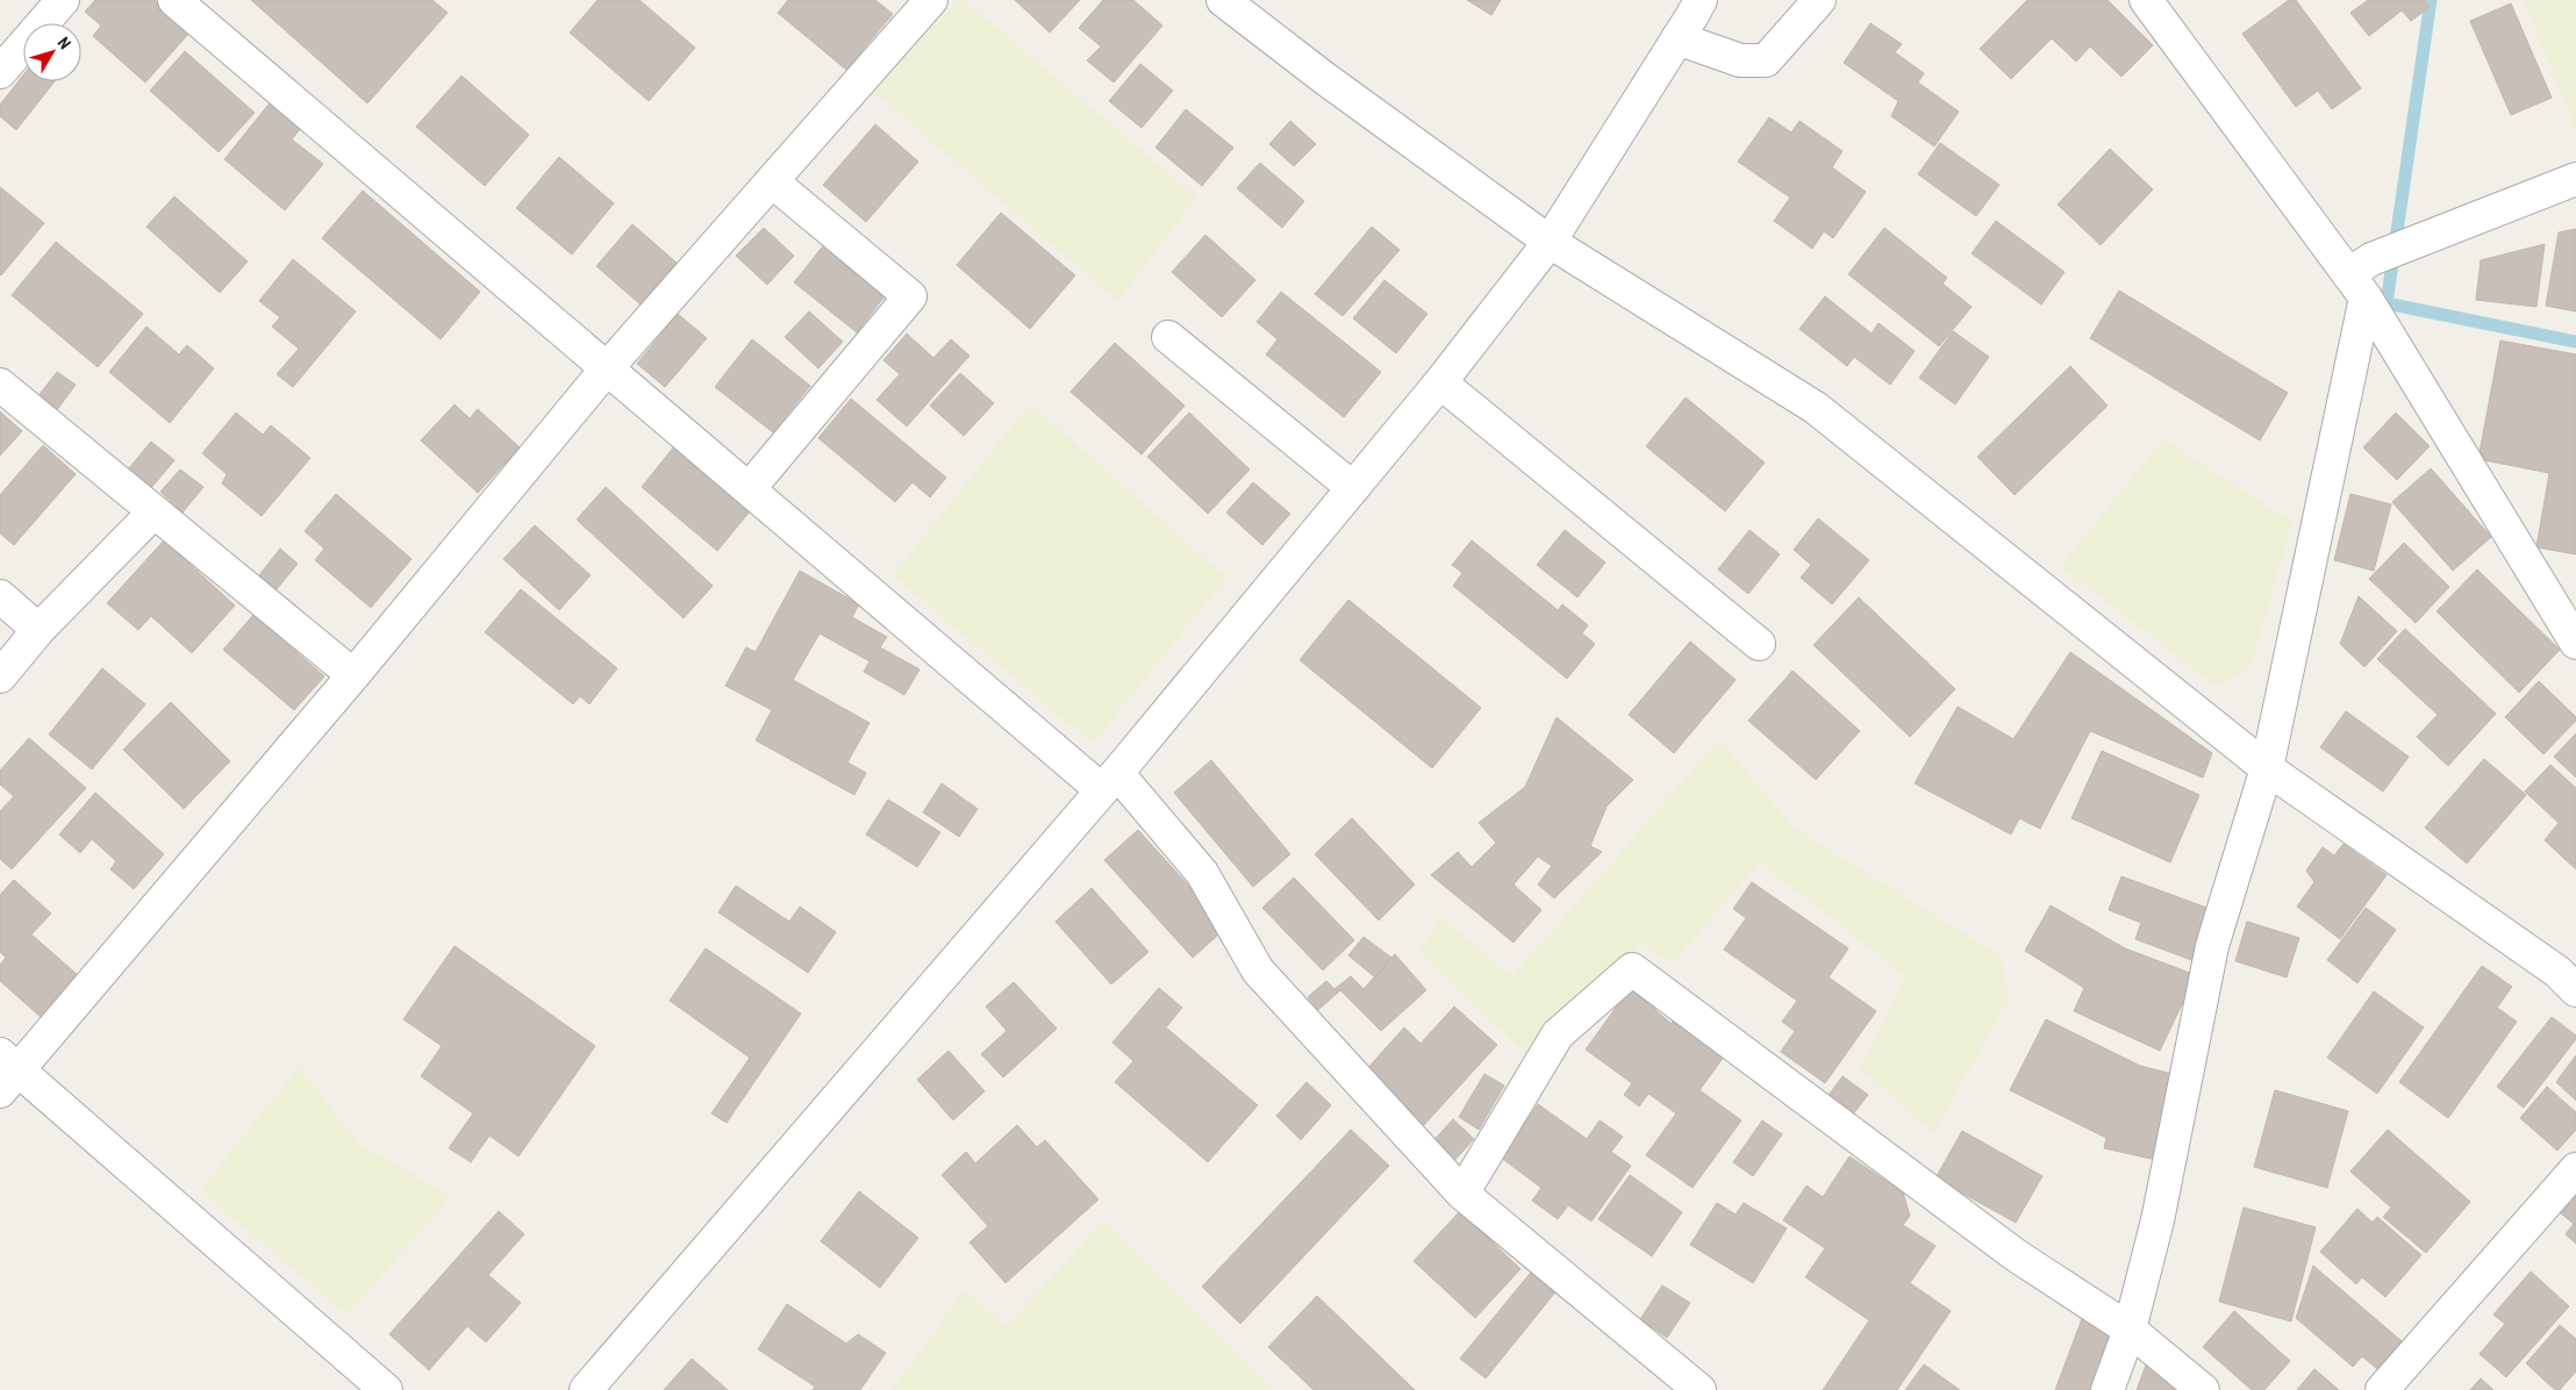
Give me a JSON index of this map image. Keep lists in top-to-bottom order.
{
  "north": "top right"
}
